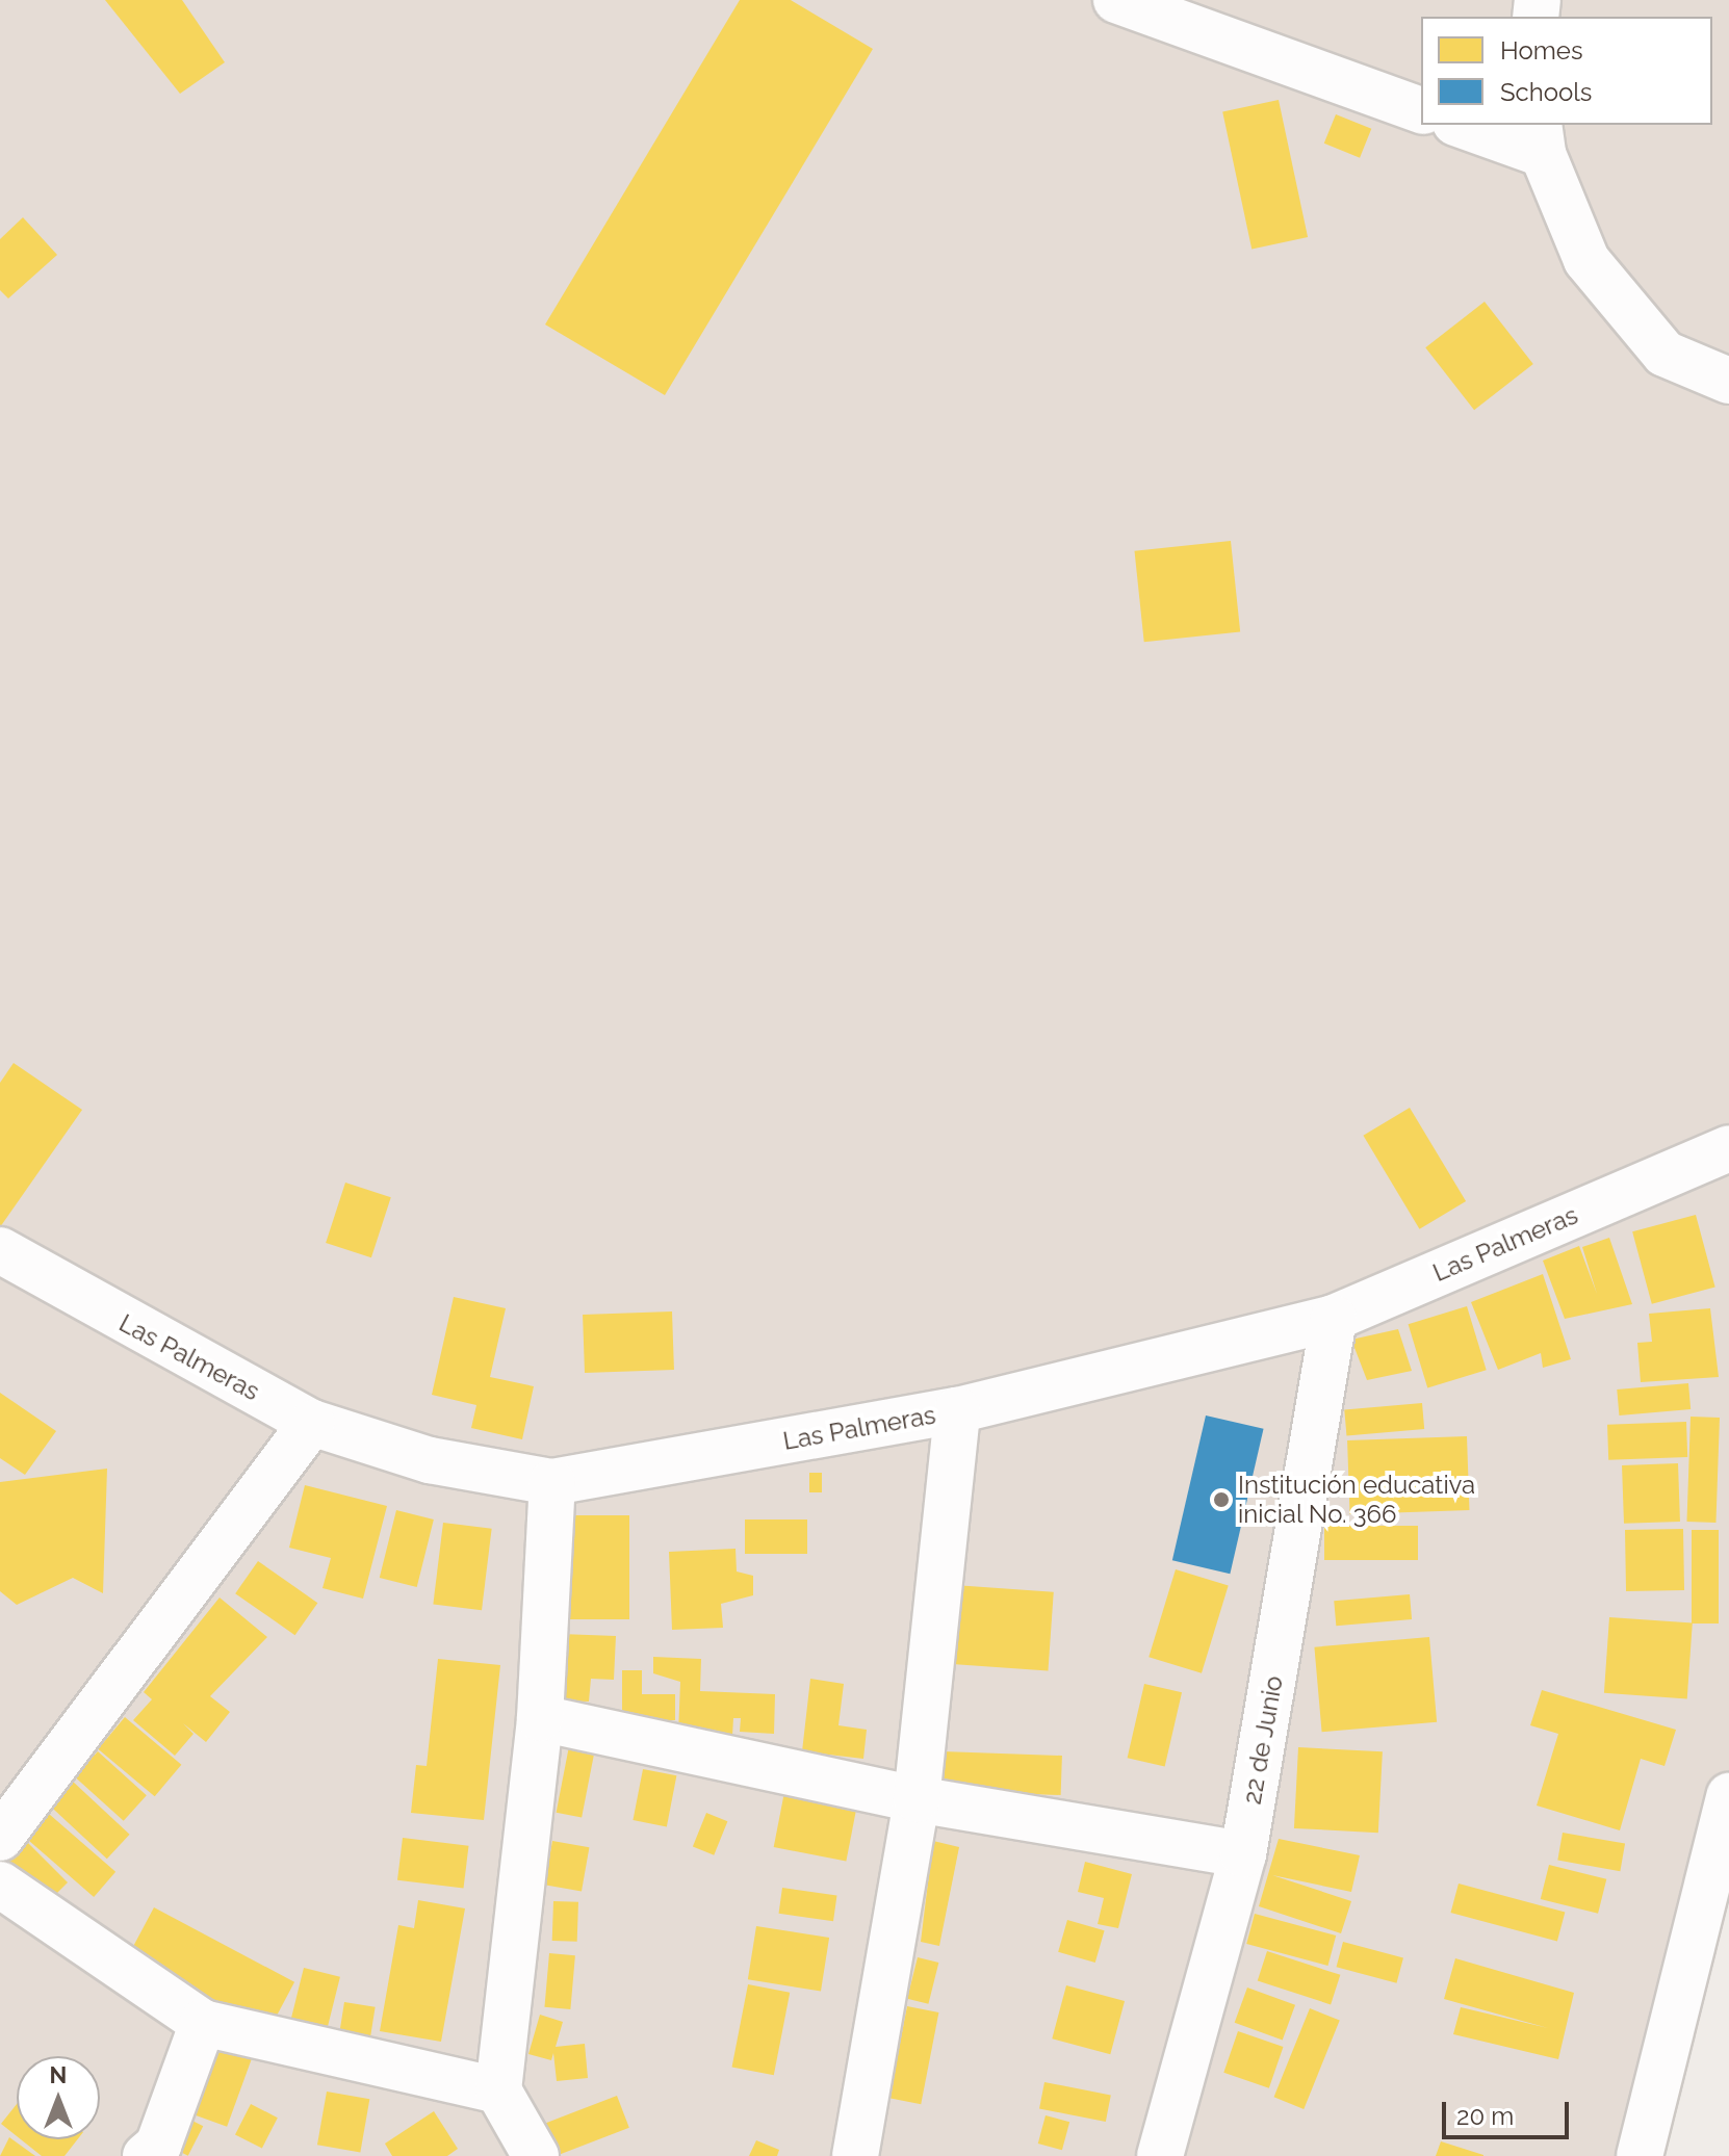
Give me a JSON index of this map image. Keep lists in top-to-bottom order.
{
  "streets": {
    "street": ["Las Palmeras", "22 de Junio"]
  },
  "crossings": [
    ["Las Palmeras", "22 de Junio"]
  ],
  "places": ["Institución educativa inicial No. 366"],
  "legend": ["Homes", "Schools"],
  "scale_bar": "20 m",
  "north": "top"
}
